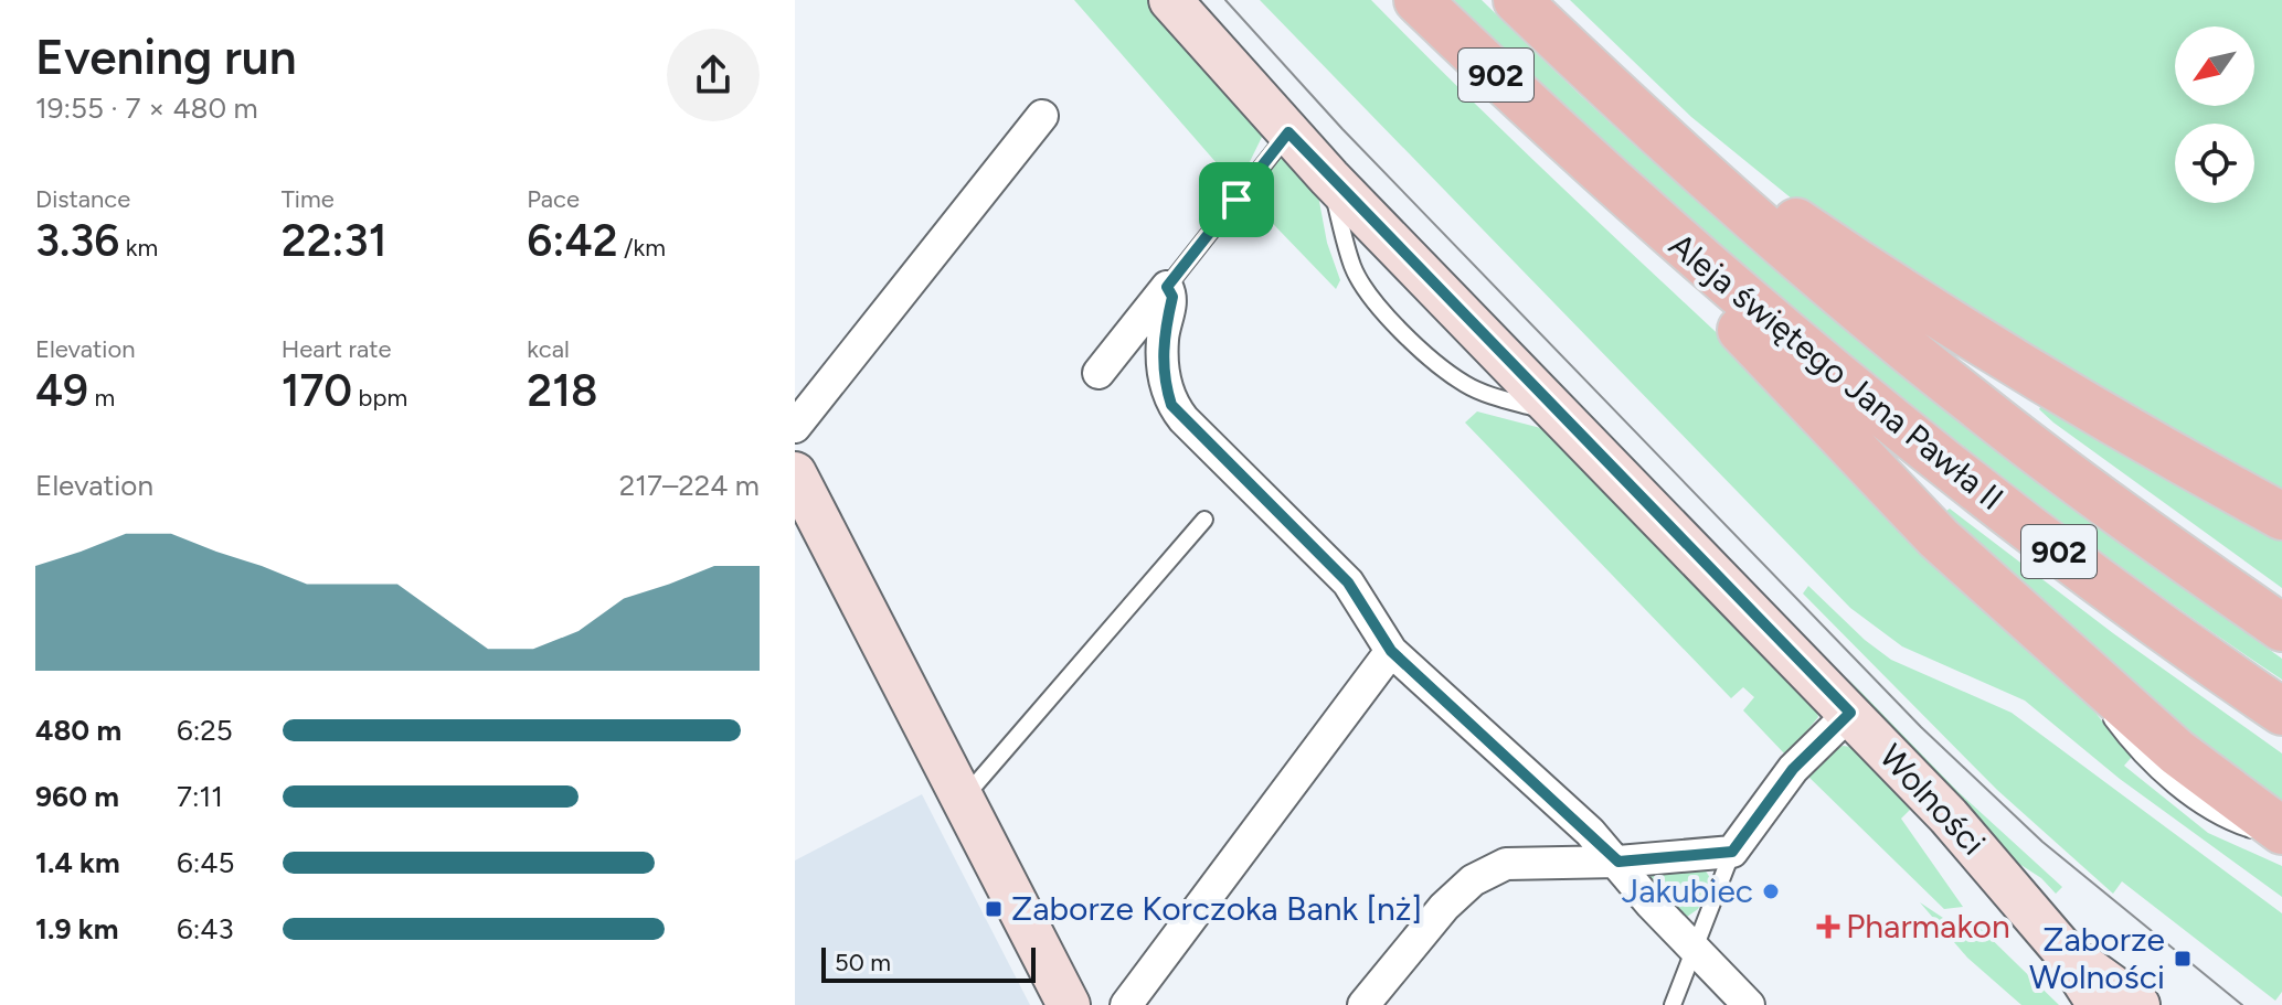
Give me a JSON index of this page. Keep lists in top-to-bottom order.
{
  "streets": {
    "main road": ["902", "Aleja świętego Jana Pawła II"],
    "street": ["Wolności"]
  },
  "places": {
    "other": ["Jakubiec"],
    "transit": ["Zaborze Korczoka Bank [nż]", "Zaborze Wolności"],
    "health": ["Pharmakon"]
  },
  "scale_bar": "50 m",
  "north": "bottom left",
  "page": {
    "heading": ["Evening run", "19:55 · 7 × 480 m"],
    "stats": [
      ["Distance", "3.36 km"],
      ["Time", "22:31"],
      ["Pace", "6:42 /km"],
      ["Elevation", "49 m"],
      ["Heart rate", "170 bpm"],
      ["kcal", "218"]
    ],
    "chart": ["Elevation", "217–224 m"],
    "list": [
      {
        "name": "480 m",
        "note": "6:25"
      },
      {
        "name": "960 m",
        "note": "7:11"
      },
      {
        "name": "1.4 km",
        "note": "6:45"
      },
      {
        "name": "1.9 km",
        "note": "6:43"
      }
    ],
    "scale": "50 m"
  }
}
